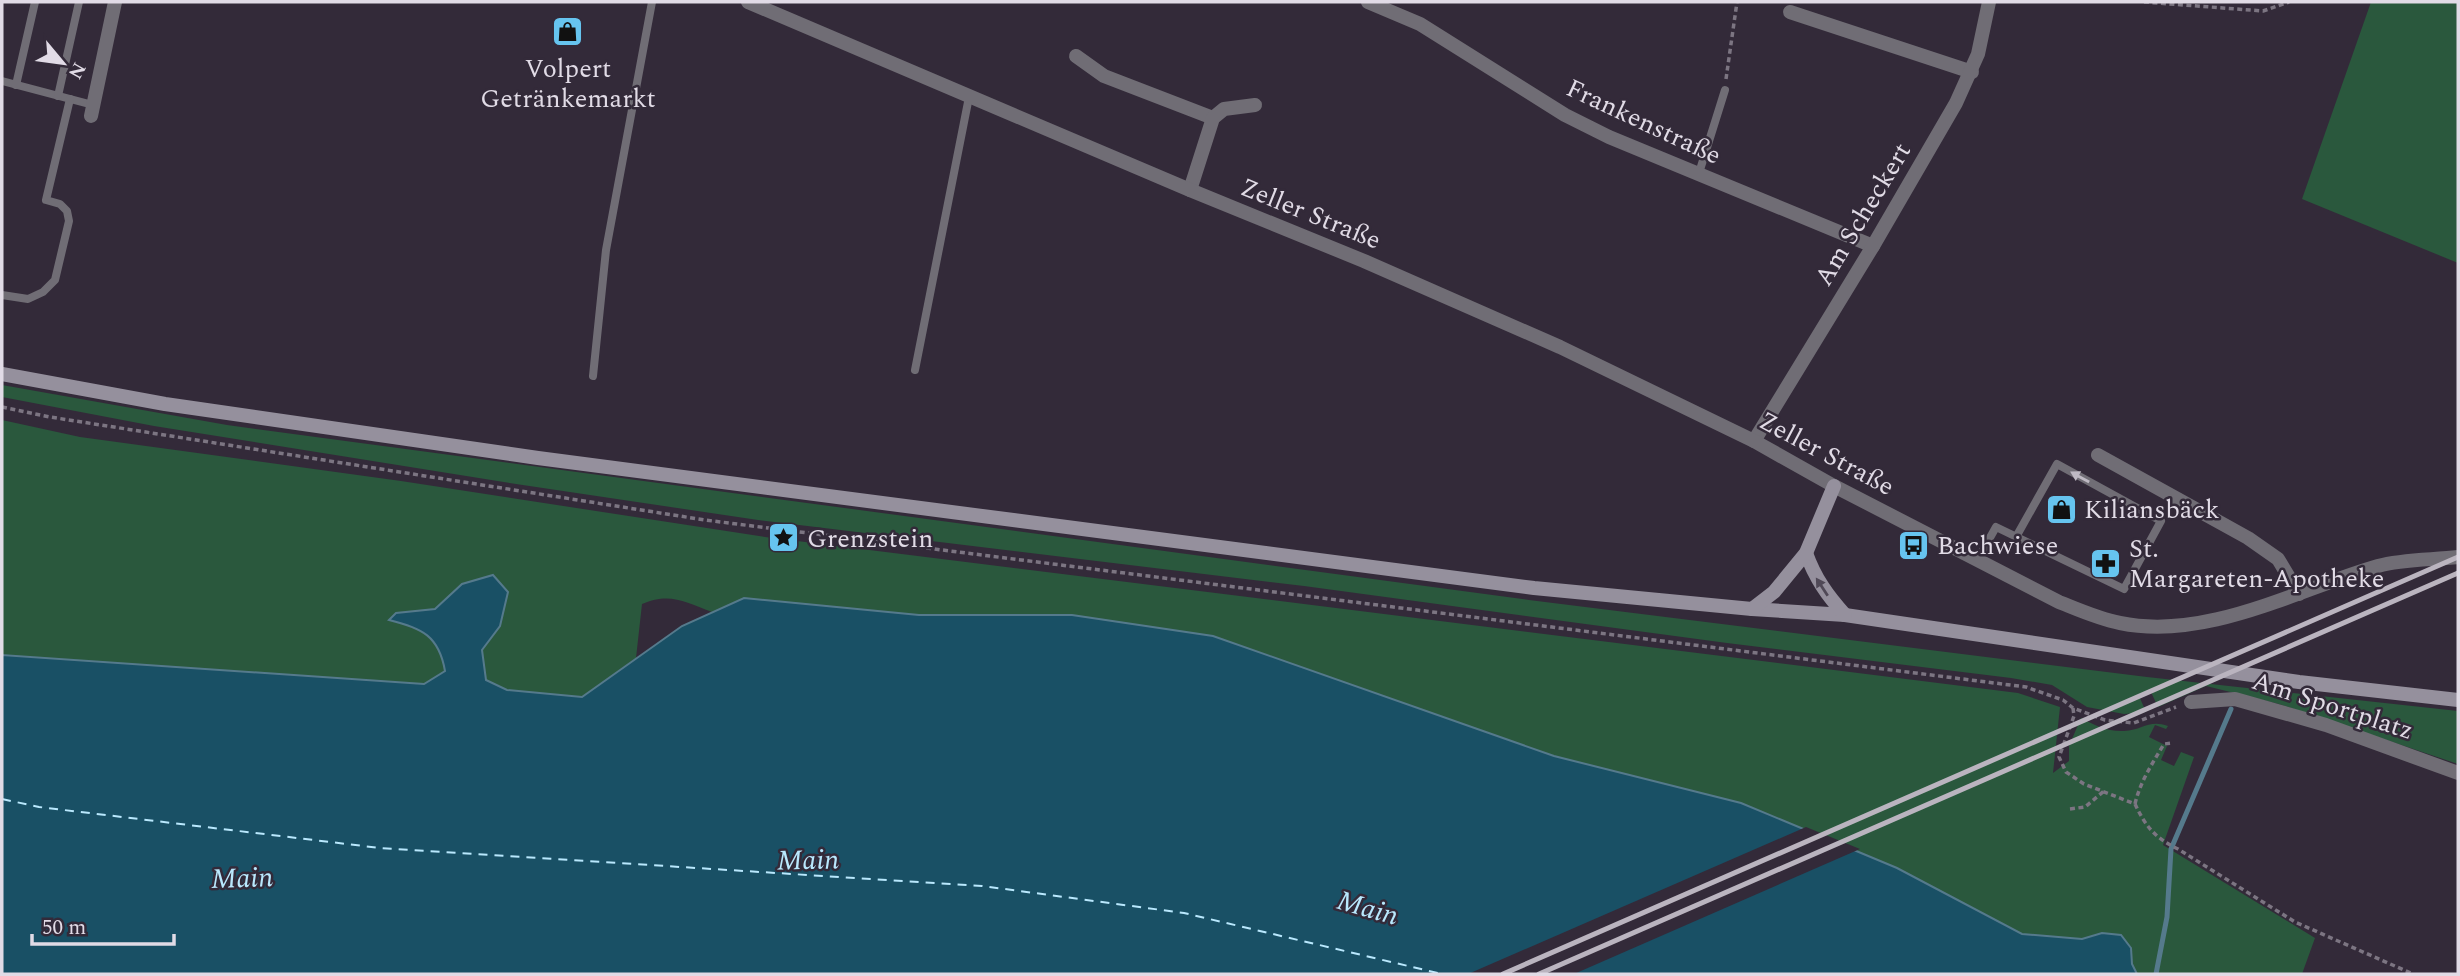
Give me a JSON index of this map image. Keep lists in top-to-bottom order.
{
  "streets": {
    "street": [
      "Frankenstraße",
      "Zeller Straße",
      "Am Scheckert",
      "Am Sportplatz"
    ]
  },
  "crossings": [
    ["Frankenstraße", "Am Scheckert"],
    ["Zeller Straße", "Am Scheckert"]
  ],
  "water": ["Main"],
  "places": {
    "shop": ["Volpert Getränkemarkt", "Kiliansbäck"],
    "place": ["Grenzstein"],
    "bus stop": ["Bachwiese"],
    "pharmacy": ["St. Margareten-Apotheke"]
  },
  "scale_bar": "50 m",
  "north": "bottom right"
}
